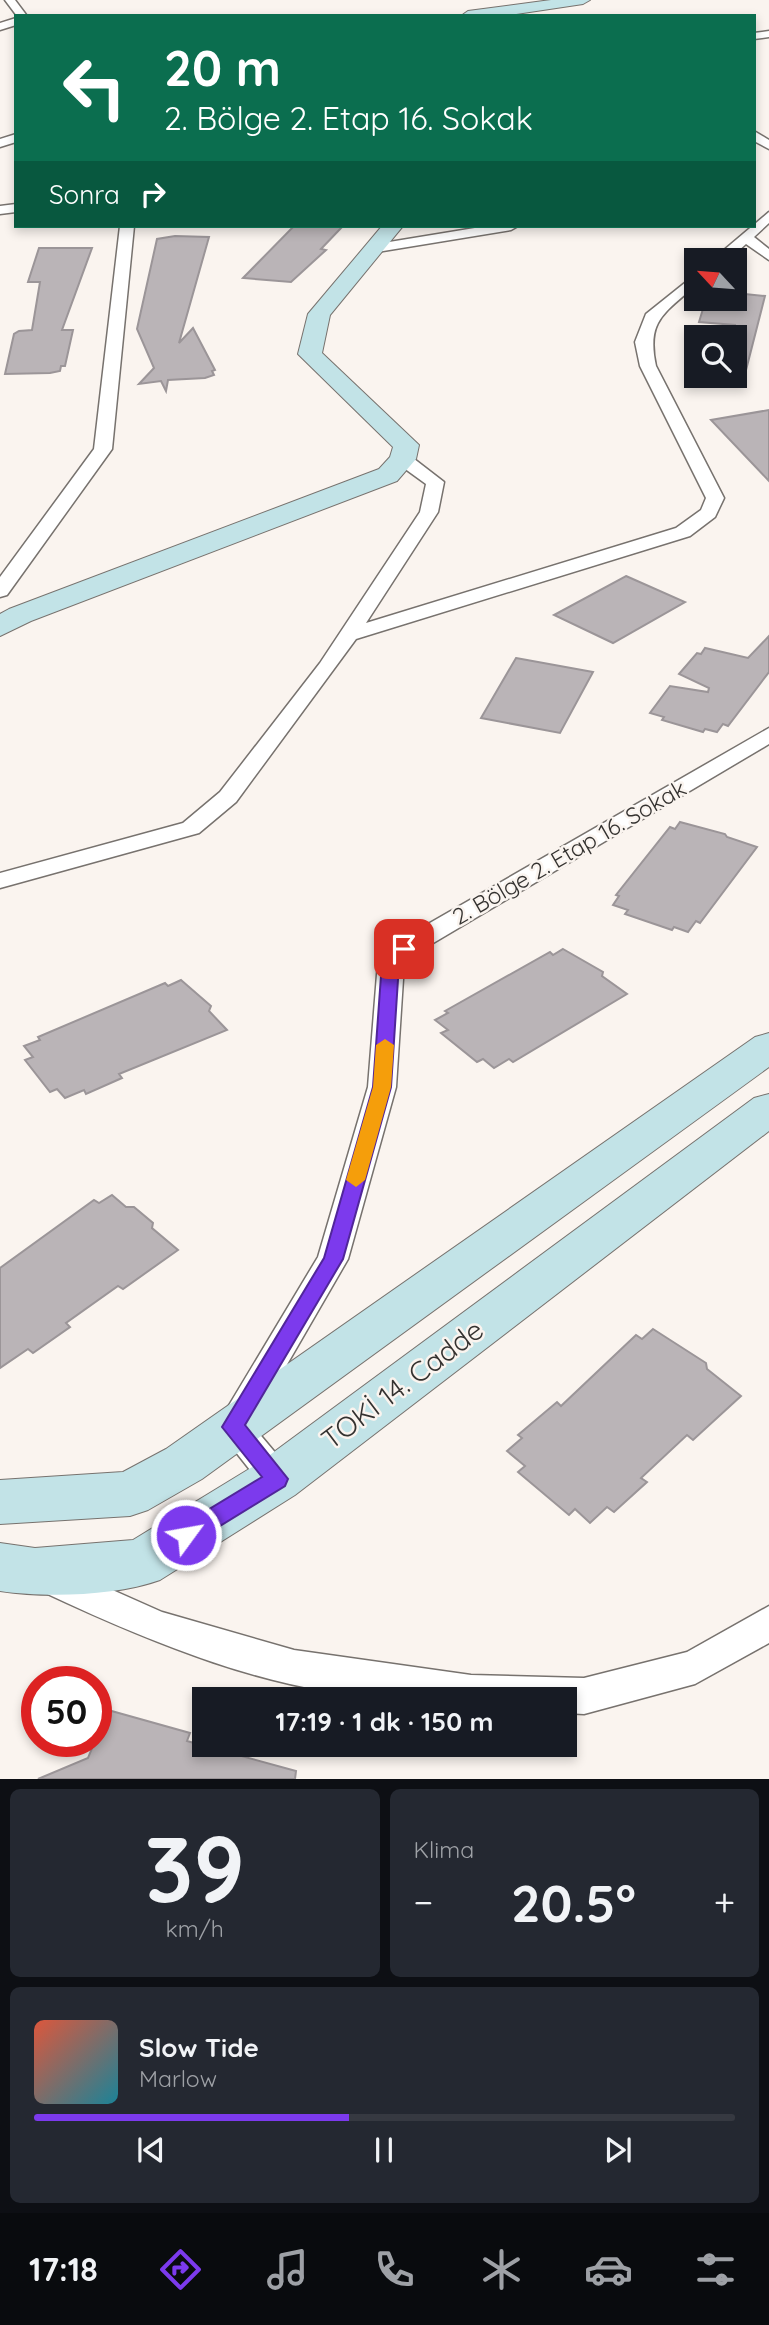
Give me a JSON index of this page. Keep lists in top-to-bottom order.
{
  "streets": {
    "street": ["2. Bölge 2. Etap 16. Sokak", "TOKİ 14. Cadde"]
  },
  "north": "top left",
  "page": {
    "turn": ["20 m", "2. Bölge 2. Etap 16. Sokak"],
    "then": "Sonra",
    "limit": "50",
    "trip": "17:19 · 1 dk · 150 m",
    "tile": [
      ["39", "km/h"],
      "Klima"
    ],
    "heat": ["−", "20.5°", "+"],
    "song": ["Slow Tide", "Marlow"],
    "tabs": "17:18"
  }
}
